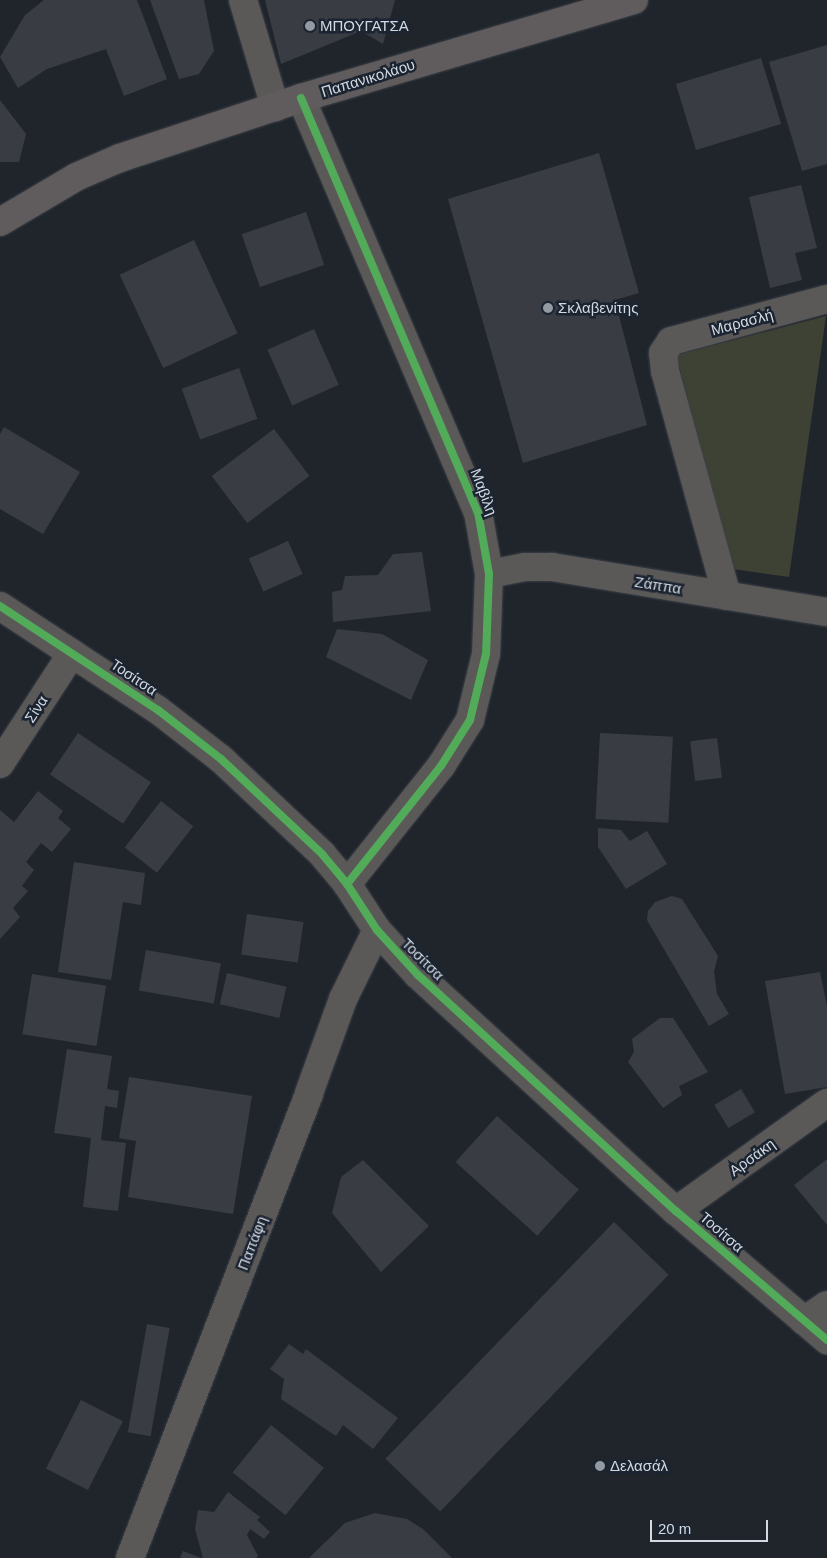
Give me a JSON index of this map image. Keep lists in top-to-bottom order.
{
  "streets": {
    "main road": ["Παπανικολάου"],
    "street": [
      "Μαρασλή",
      "Μαβίλη",
      "Ζάππα",
      "Τοσίτσα",
      "Σίνα",
      "Αρσάκη",
      "Παπάφη"
    ]
  },
  "crossings": [
    ["Παπανικολάου", "Μαβίλη"],
    ["Μαρασλή", "Ζάππα"],
    ["Μαβίλη", "Ζάππα"],
    ["Μαβίλη", "Τοσίτσα"],
    ["Τοσίτσα", "Σίνα"],
    ["Τοσίτσα", "Αρσάκη"],
    ["Τοσίτσα", "Παπάφη"]
  ],
  "places": ["ΜΠΟΥΓΑΤΣΑ", "Σκλαβενίτης", "Δελασάλ"],
  "scale_bar": "20 m"
}
